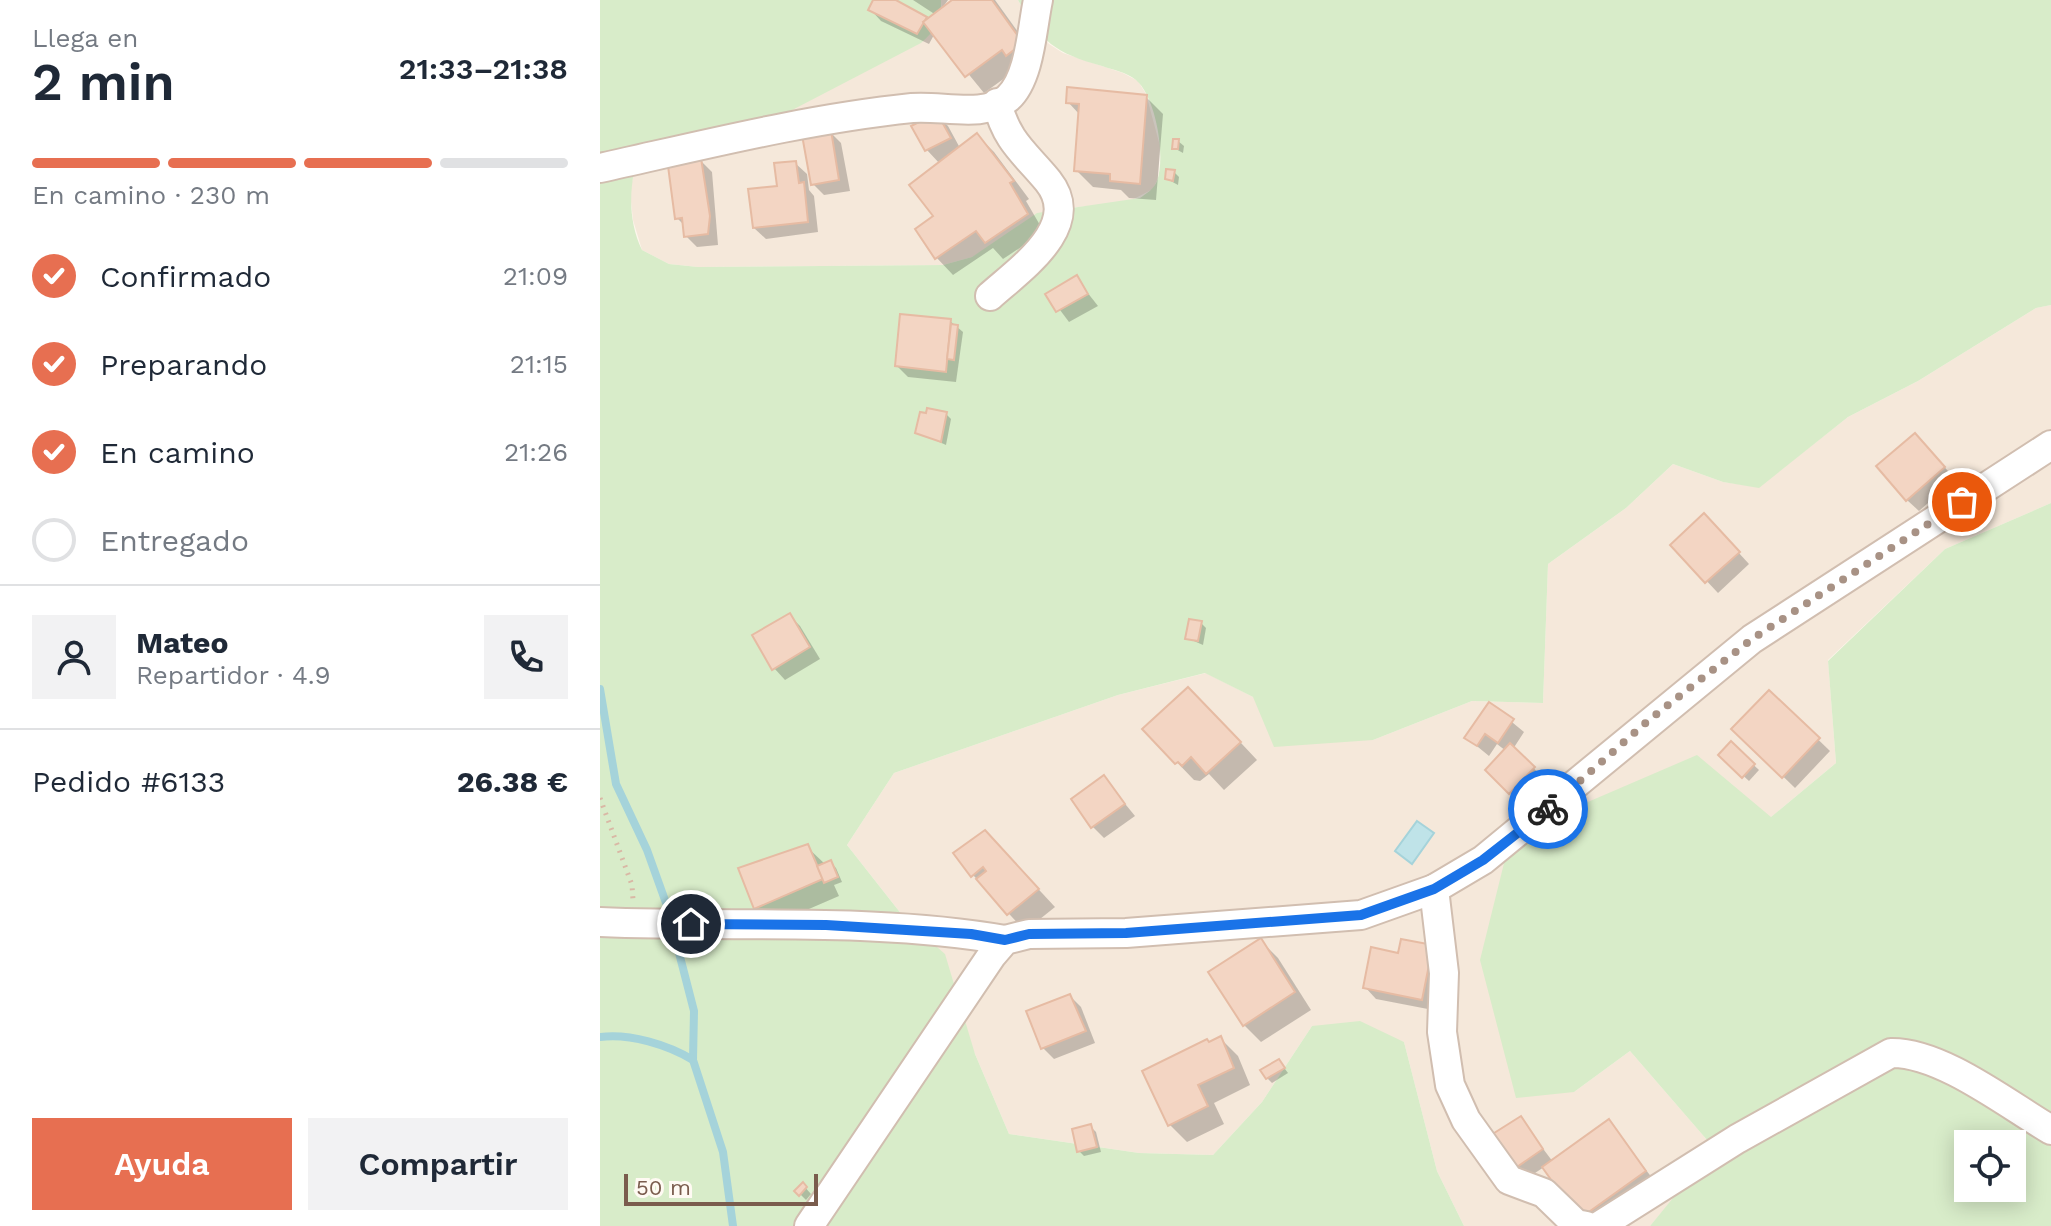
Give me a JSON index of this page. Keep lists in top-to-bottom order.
{
  "scale_bar": "50 m",
  "page": {
    "heading": ["2 min", "Llega en", "21:33–21:38"],
    "panel": [
      "Mateo",
      "Repartidor · 4.9",
      "Pedido #6133",
      "26.38 €"
    ],
    "bar": "En camino · 230 m",
    "list": [
      ["Confirmado", "21:09"],
      ["Preparando", "21:15"],
      ["En camino", "21:26"],
      "Entregado"
    ],
    "buttons": ["Ayuda", "Compartir"],
    "scale": "50 m"
  }
}
